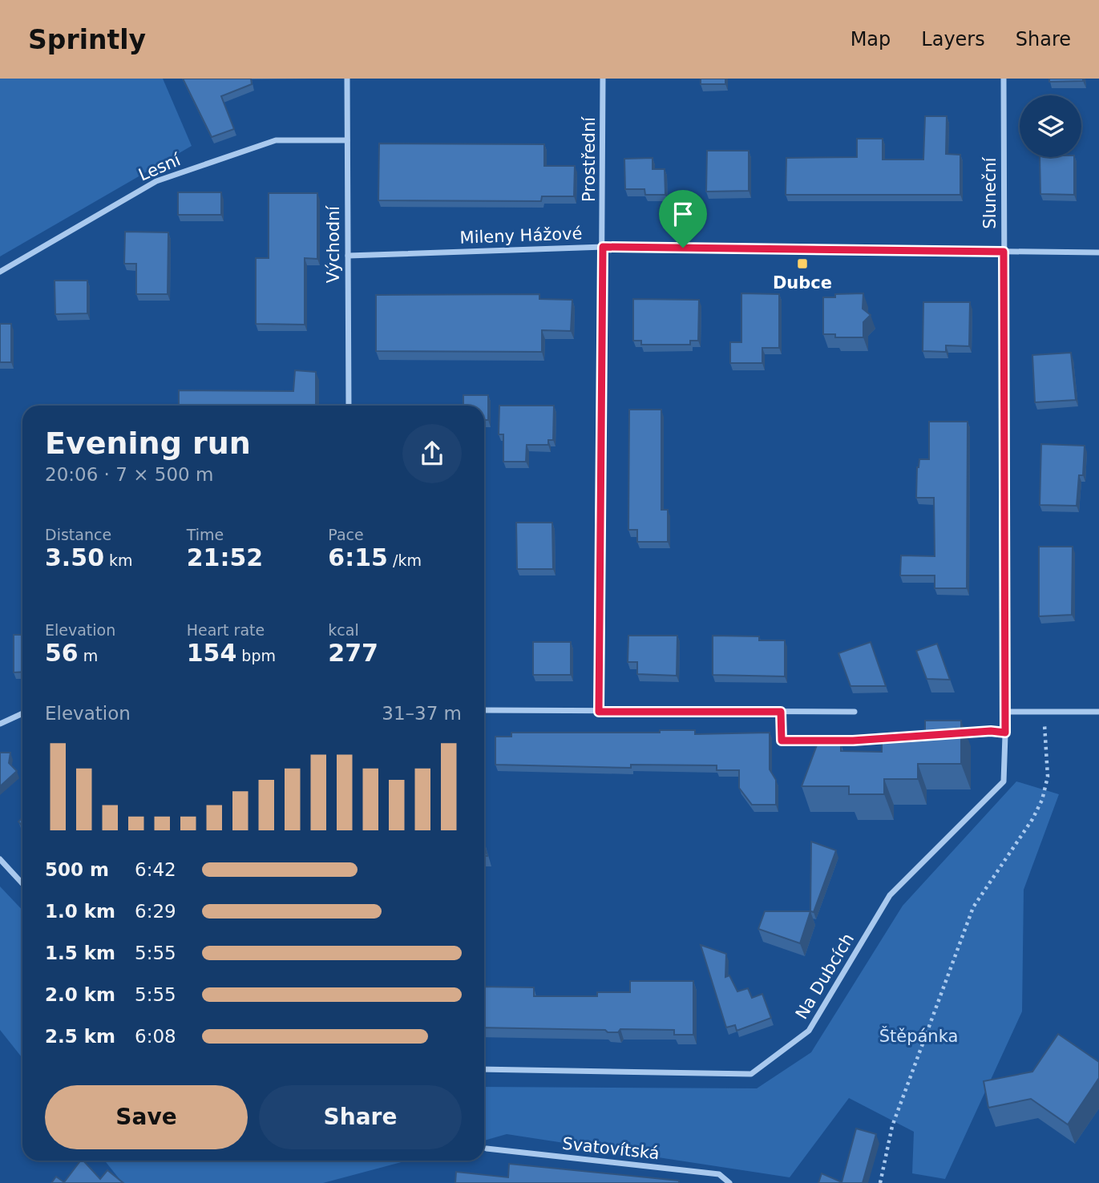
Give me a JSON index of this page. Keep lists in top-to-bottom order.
{
  "streets": {
    "street": [
      "Prostřední",
      "Lesní",
      "Sluneční",
      "Mileny Hážové",
      "Východní",
      "Na Dubcích",
      "Svatovítská"
    ]
  },
  "crossings": [
    ["Prostřední", "Mileny Hážové"],
    ["Lesní", "Východní"],
    ["Sluneční", "Mileny Hážové"],
    ["Sluneční", "Na Dubcích"],
    ["Mileny Hážové", "Východní"]
  ],
  "parks": ["Štěpánka"],
  "places": {
    "transit": ["Dubce"]
  },
  "page": {
    "header": "Sprintly",
    "nav": ["Map", "Layers", "Share"],
    "heading": ["Evening run", "20:06 · 7 × 500 m"],
    "stats": [
      ["Distance", "3.50 km"],
      ["Time", "21:52"],
      ["Pace", "6:15 /km"],
      ["Elevation", "56 m"],
      ["Heart rate", "154 bpm"],
      ["kcal", "277"]
    ],
    "chart": ["Elevation", "31–37 m"],
    "list": [
      {
        "name": "500 m",
        "note": "6:42"
      },
      {
        "name": "1.0 km",
        "note": "6:29"
      },
      {
        "name": "1.5 km",
        "note": "5:55"
      },
      {
        "name": "2.0 km",
        "note": "5:55"
      },
      {
        "name": "2.5 km",
        "note": "6:08"
      }
    ],
    "buttons": ["Save", "Share"]
  }
}
